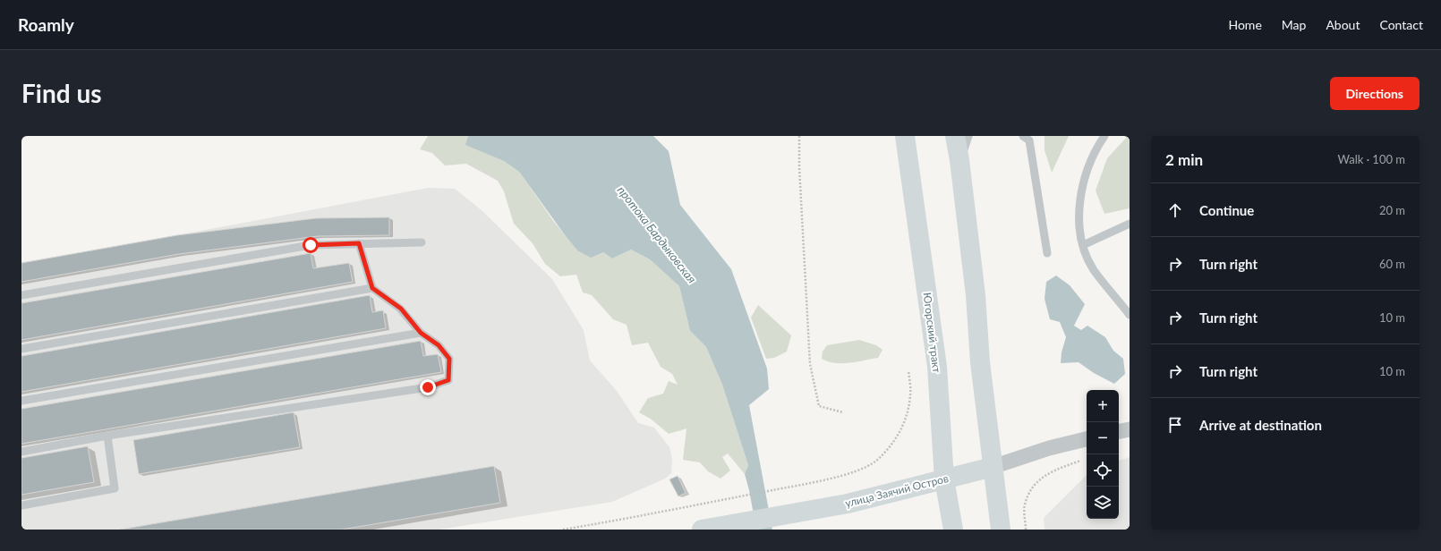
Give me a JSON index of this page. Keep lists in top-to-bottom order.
{
  "streets": {
    "main road": ["Югорский тракт", "улица Заячий Остров"]
  },
  "crossings": [
    ["Югорский тракт", "улица Заячий Остров"]
  ],
  "water": ["протока Бардыковская"],
  "page": {
    "header": "Roamly",
    "nav": [
      "Home",
      "Map",
      "About",
      "Contact"
    ],
    "buttons": "Directions",
    "title": "Find us",
    "heading": ["2 min", "Walk · 100 m"],
    "list": [
      ["Continue", "20 m"],
      ["Turn right", "60 m"],
      ["Turn right", "10 m"],
      ["Turn right", "10 m"],
      "Arrive at destination"
    ],
    "map_buttons": ["+", "−"]
  }
}
